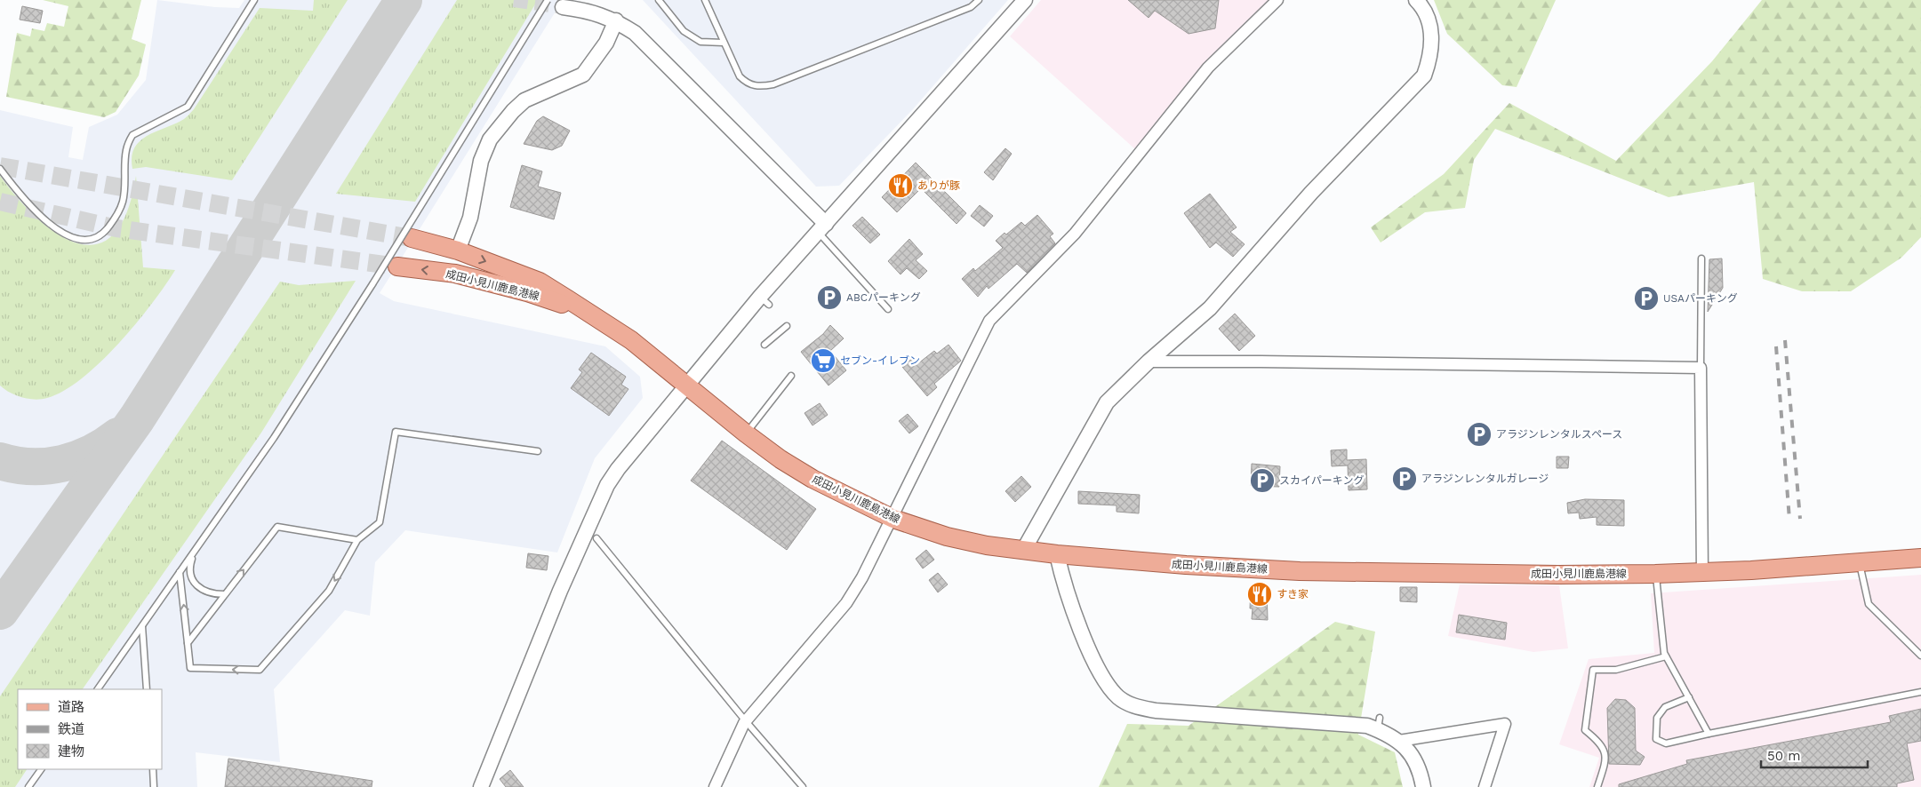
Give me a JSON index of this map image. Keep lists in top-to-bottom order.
{
  "streets": {
    "main road": ["成田小見川鹿島港線"]
  },
  "places": {
    "restaurant": ["ありが豚", "すき家"],
    "parking": [
      "ABCパーキング",
      "USAパーキング",
      "アラジンレンタルスペース",
      "アラジンレンタルガレージ",
      "スカイパーキング"
    ],
    "supermarket": ["セブン-イレブン"]
  },
  "legend": ["道路", "鉄道", "建物"],
  "scale_bar": "50 m"
}
